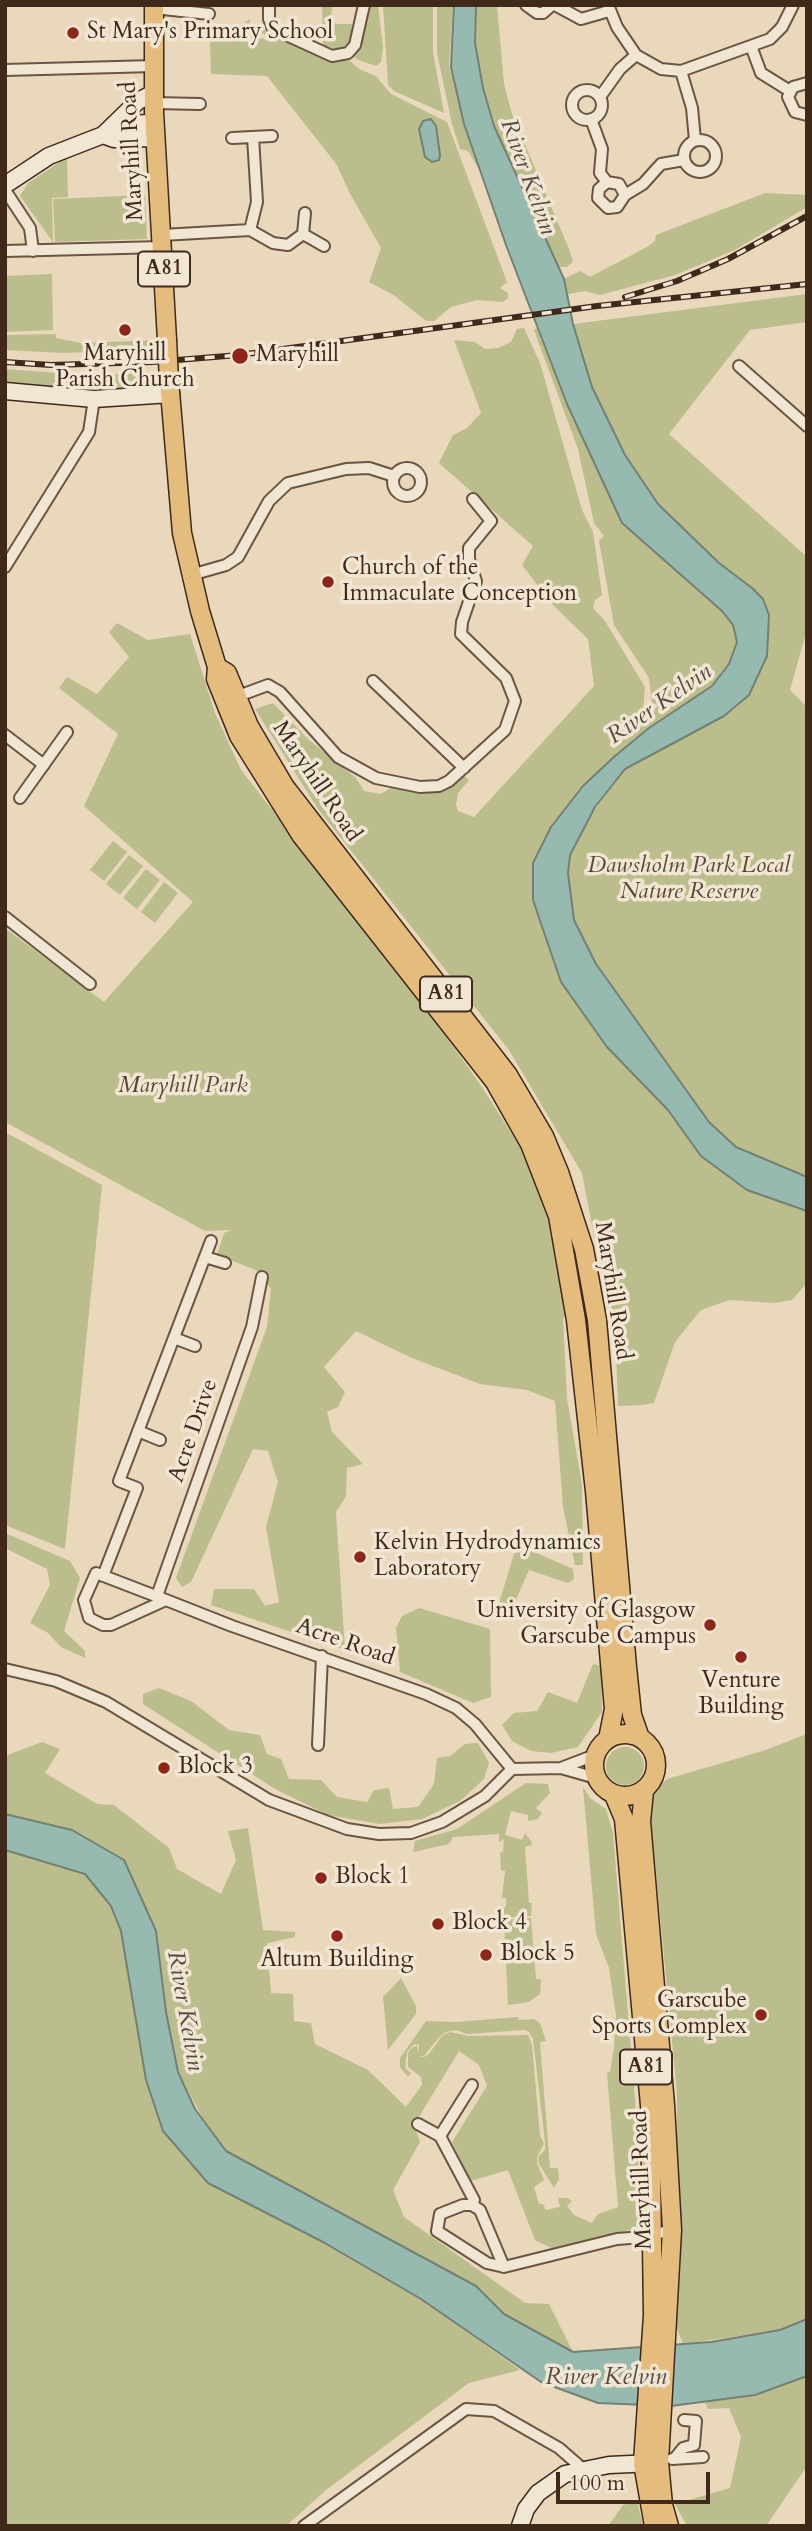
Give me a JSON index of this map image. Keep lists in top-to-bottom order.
{
  "streets": {
    "main road": ["Maryhill Road", "A81"],
    "street": ["Acre Drive", "Acre Road"]
  },
  "crossings": [
    ["Maryhill Road", "A81"],
    ["Acre Drive", "Acre Road"]
  ],
  "water": ["River Kelvin"],
  "parks": ["Dawsholm Park Local Nature Reserve", "Maryhill Park"],
  "places": [
    "St Mary's Primary School",
    "Maryhill Parish Church",
    "Maryhill",
    "Church of the Immaculate Conception",
    "Kelvin Hydrodynamics Laboratory",
    "University of Glasgow Garscube Campus",
    "Venture Building",
    "Block 3",
    "Block 1",
    "Block 4",
    "Altum Building",
    "Block 5",
    "Garscube Sports Complex"
  ],
  "scale_bar": "100 m"
}
